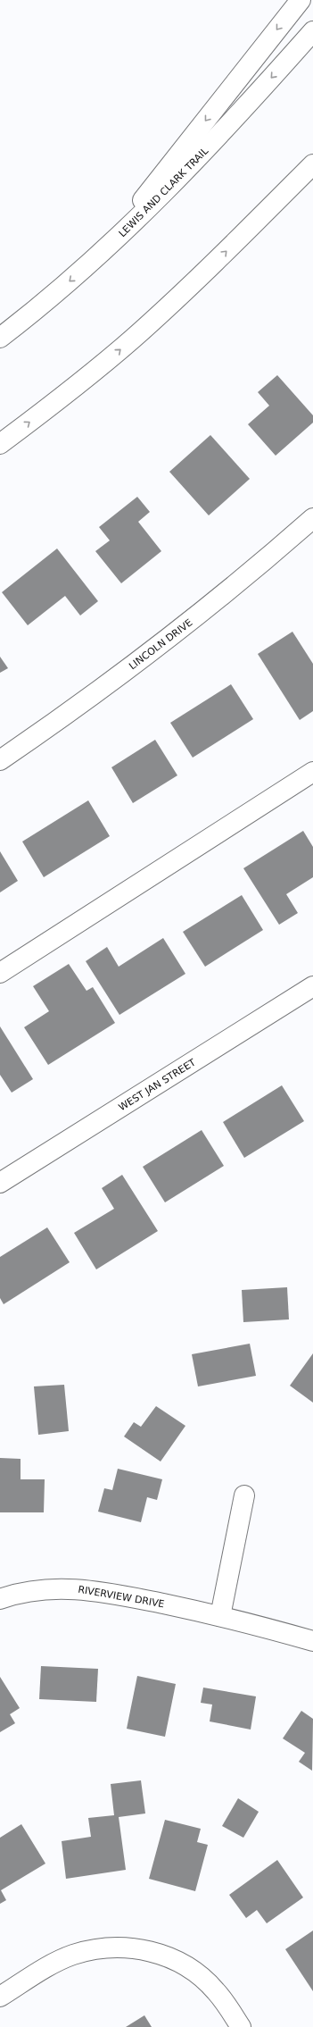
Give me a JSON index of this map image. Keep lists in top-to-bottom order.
{
  "streets": {
    "main road": [
      "LEWIS AND CLARK TRAIL",
      "LINCOLN DRIVE",
      "WEST JAN STREET",
      "RIVERVIEW DRIVE"
    ]
  }
}
